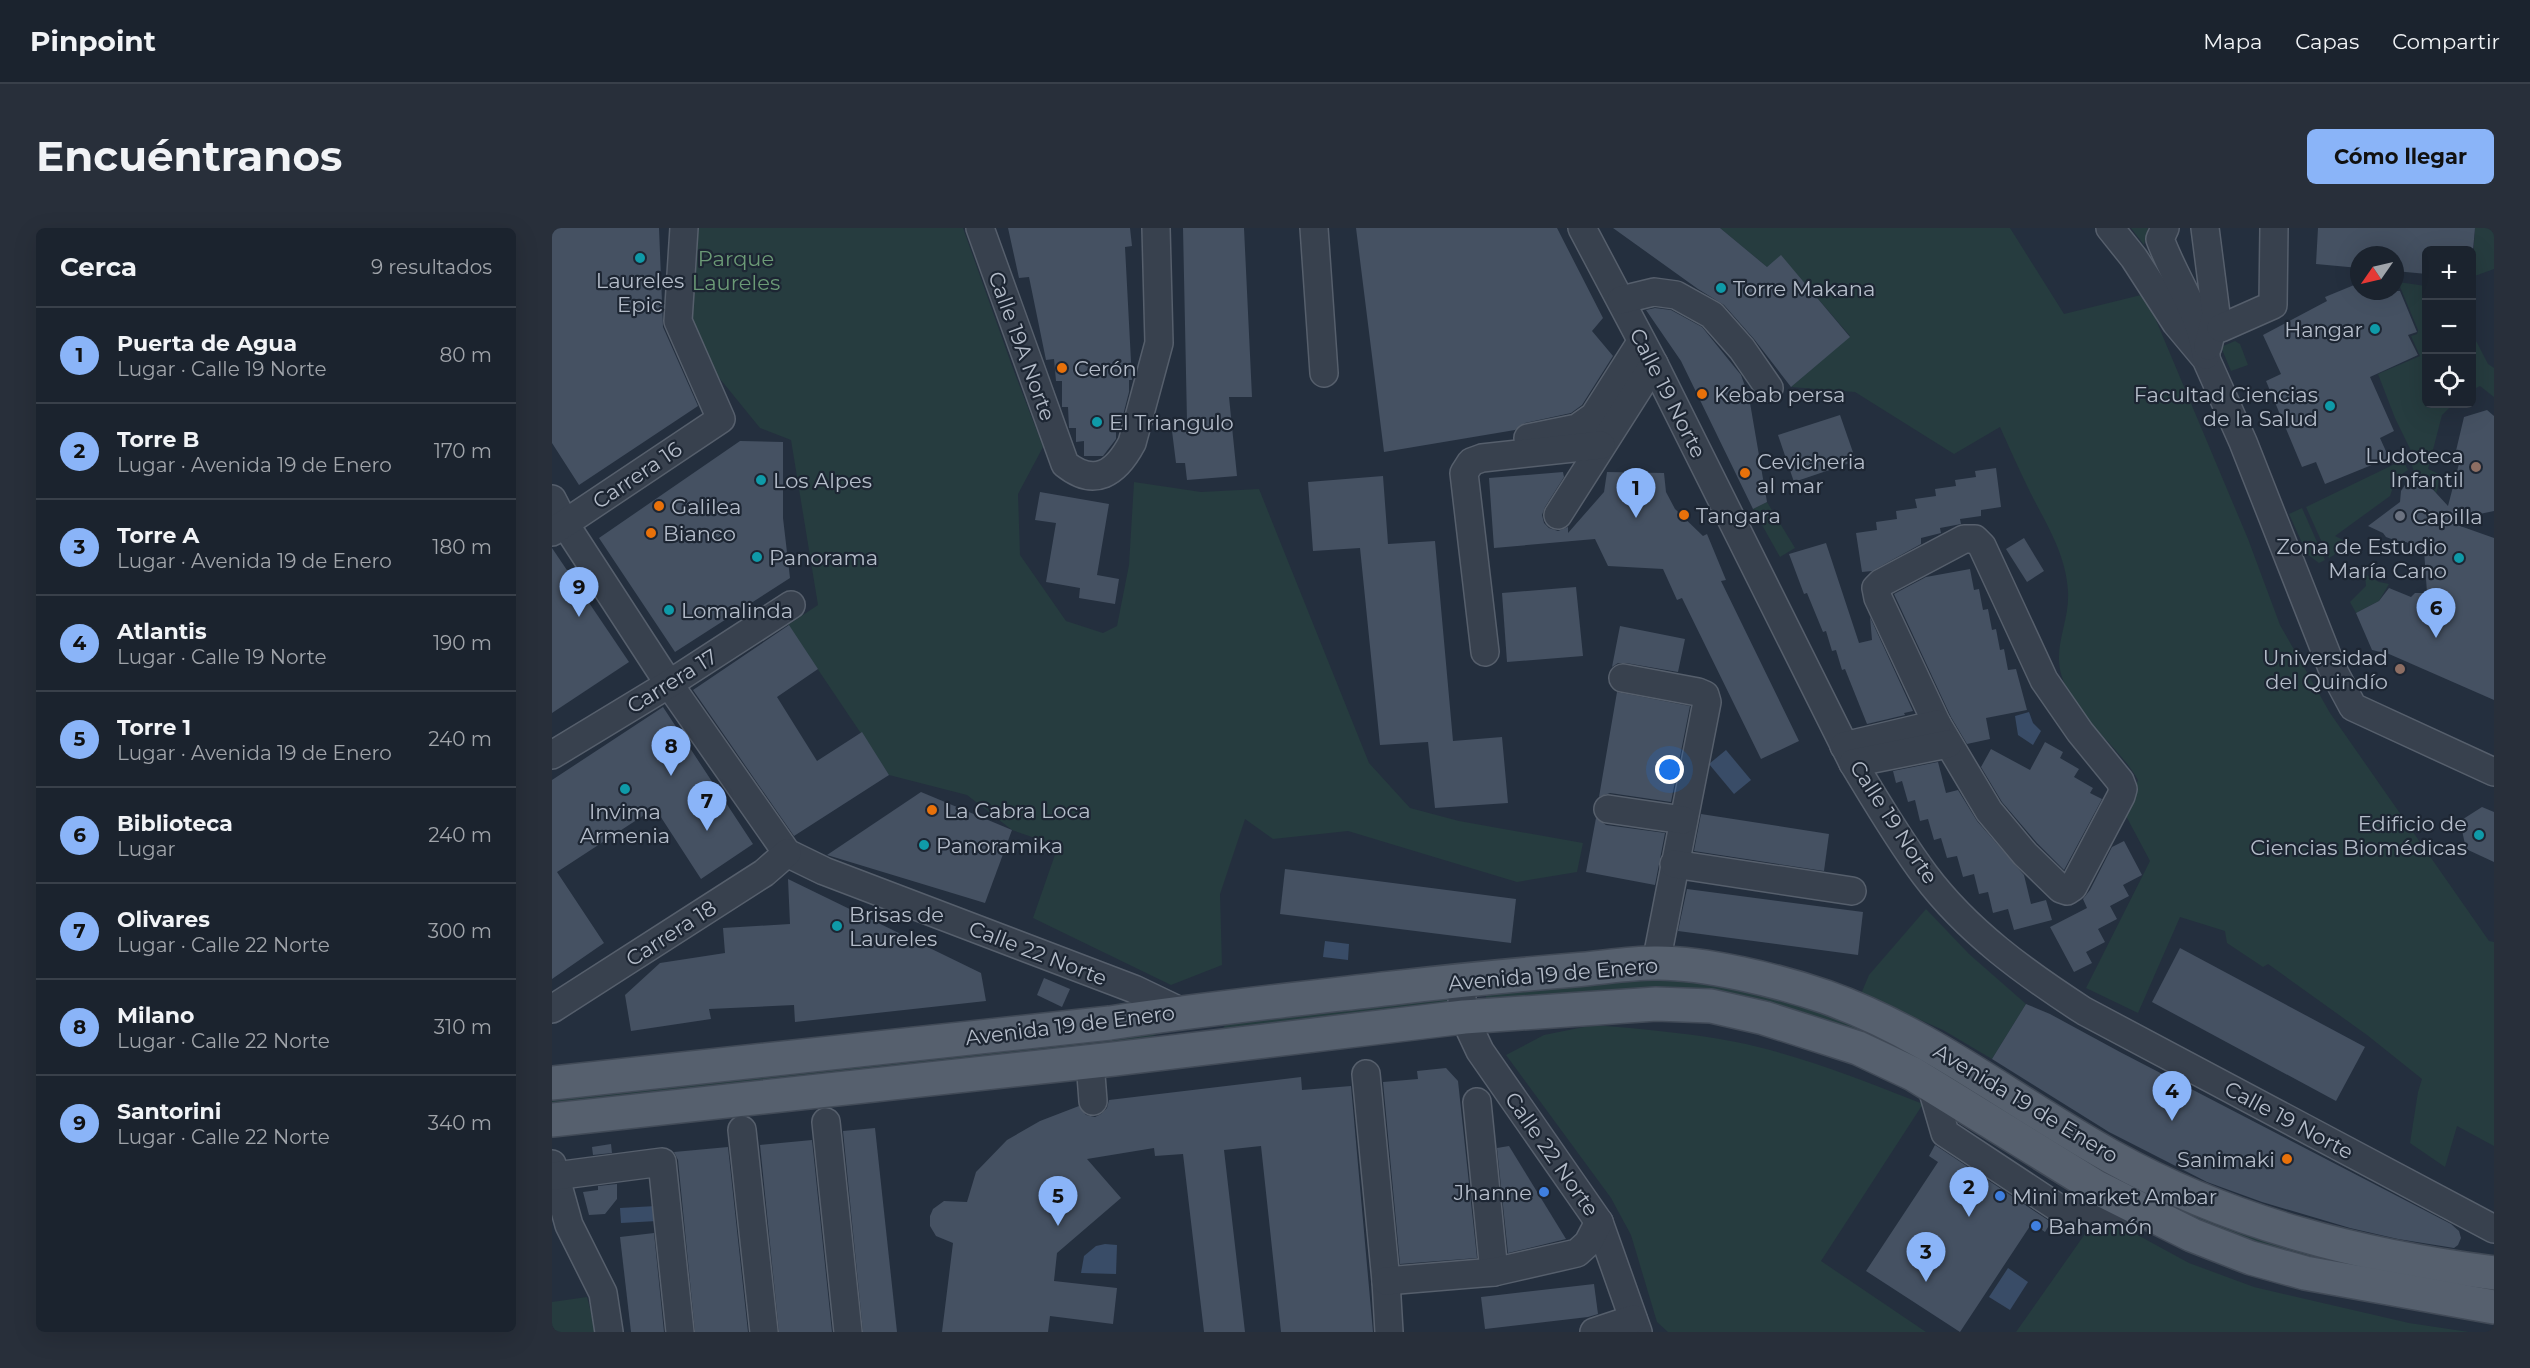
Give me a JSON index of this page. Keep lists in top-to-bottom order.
{
  "streets": {
    "main road": ["Avenida 19 de Enero"],
    "street": [
      "Calle 19A Norte",
      "Calle 19 Norte",
      "Carrera 16",
      "Carrera 17",
      "Carrera 18",
      "Calle 22 Norte"
    ]
  },
  "crossings": [
    ["Carrera 16", "Calle 22 Norte"],
    ["Carrera 17", "Calle 22 Norte"],
    ["Carrera 18", "Calle 22 Norte"],
    ["Calle 22 Norte", "Avenida 19 de Enero"]
  ],
  "parks": ["Parque Laureles"],
  "places": [
    "Laureles Epic",
    "Torre Makana",
    "Hangar",
    "Cerón",
    "Kebab persa",
    "Facultad Ciencias de la Salud",
    "El Triangulo",
    "Ludoteca Infantil",
    "Cevicheria al mar",
    "Los Alpes",
    "Galilea",
    "Tangara",
    "Capilla",
    "Bianco",
    "Panorama",
    "Zona de Estudio María Cano",
    "Lomalinda",
    "Universidad del Quindío",
    "Invima Armenia",
    "La Cabra Loca",
    "Edificio de Ciencias Biomédicas",
    "Panoramika",
    "Brisas de Laureles",
    "Sanimaki",
    "Jhanne",
    "Mini market Ambar",
    "Bahamón"
  ],
  "north": "bottom left",
  "page": {
    "header": "Pinpoint",
    "nav": ["Mapa", "Capas", "Compartir"],
    "buttons": "Cómo llegar",
    "title": "Encuéntranos",
    "heading": ["Cerca", "9 resultados"],
    "map_buttons": ["+", "−"],
    "list": [
      {
        "mark": "1",
        "name": "Puerta de Agua",
        "note": "Lugar · Calle 19 Norte",
        "value": "80 m"
      },
      {
        "mark": "2",
        "name": "Torre B",
        "note": "Lugar · Avenida 19 de Enero",
        "value": "170 m"
      },
      {
        "mark": "3",
        "name": "Torre A",
        "note": "Lugar · Avenida 19 de Enero",
        "value": "180 m"
      },
      {
        "mark": "4",
        "name": "Atlantis",
        "note": "Lugar · Calle 19 Norte",
        "value": "190 m"
      },
      {
        "mark": "5",
        "name": "Torre 1",
        "note": "Lugar · Avenida 19 de Enero",
        "value": "240 m"
      },
      {
        "mark": "6",
        "name": "Biblioteca",
        "note": "Lugar",
        "value": "240 m"
      },
      {
        "mark": "7",
        "name": "Olivares",
        "note": "Lugar · Calle 22 Norte",
        "value": "300 m"
      },
      {
        "mark": "8",
        "name": "Milano",
        "note": "Lugar · Calle 22 Norte",
        "value": "310 m"
      },
      {
        "mark": "9",
        "name": "Santorini",
        "note": "Lugar · Calle 22 Norte",
        "value": "340 m"
      }
    ],
    "pins": [
      "1",
      "9",
      "6",
      "8",
      "7",
      "4",
      "2",
      "5",
      "3"
    ]
  }
}
